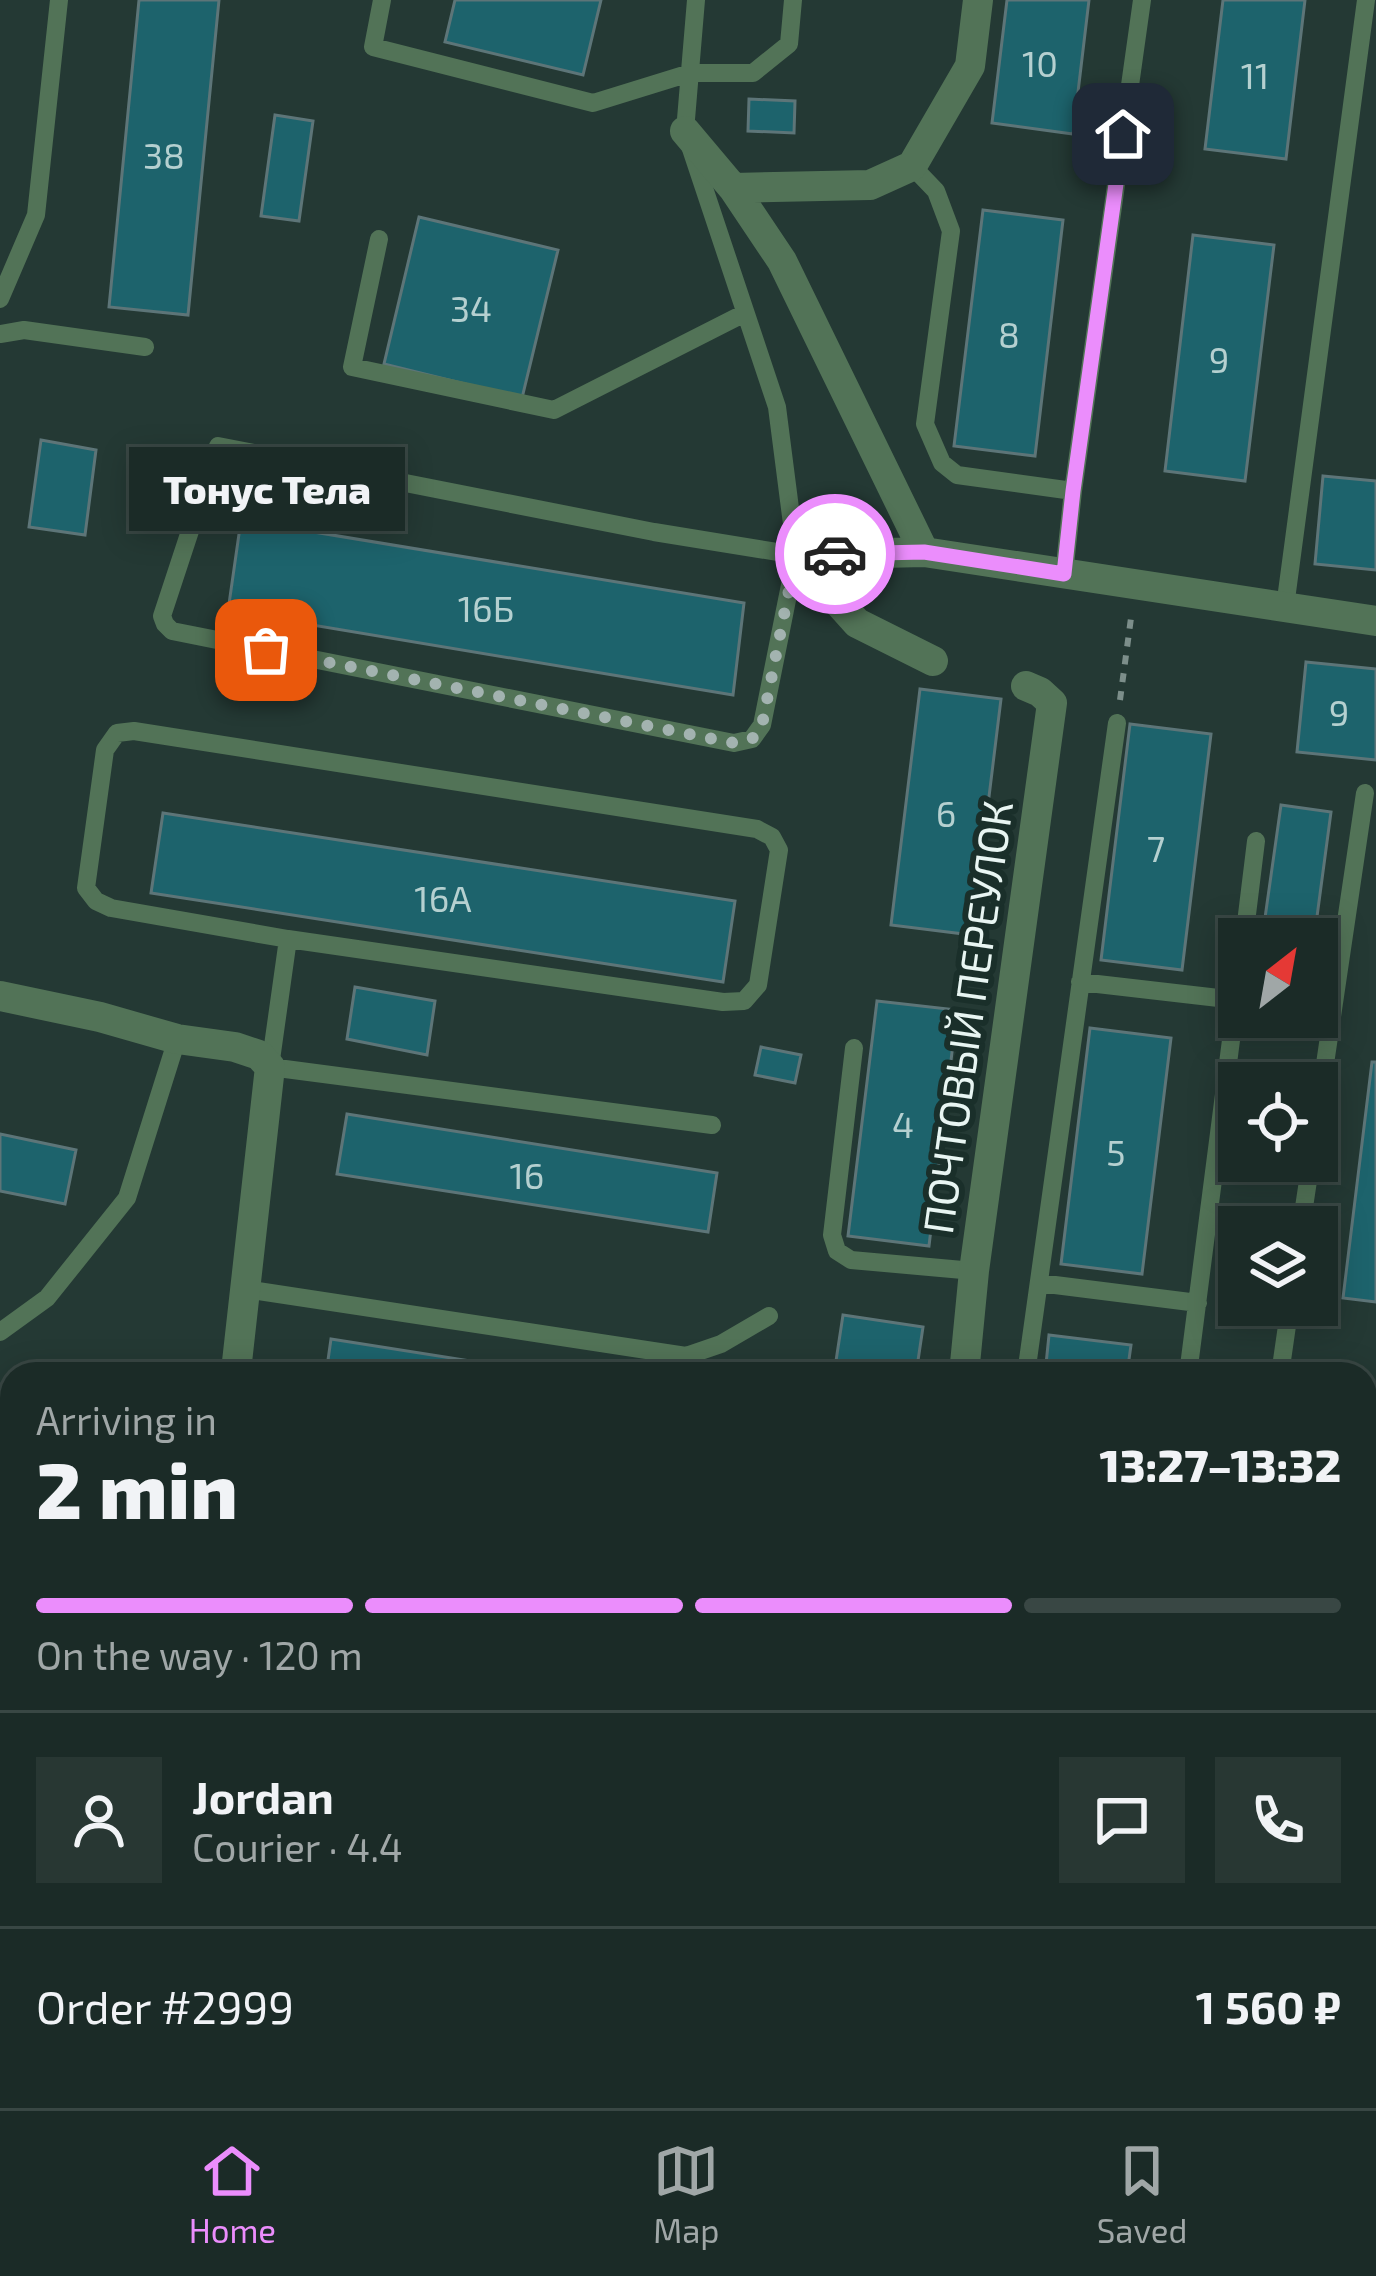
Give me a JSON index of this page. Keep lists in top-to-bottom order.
{
  "streets": {
    "street": ["ПОЧТОВЫЙ ПЕРЕУЛОК"]
  },
  "places": ["Тонус Тела"],
  "house_numbers": [
    "10",
    "11",
    "38",
    "34",
    "8",
    "9",
    "16Б",
    "9",
    "6",
    "7",
    "16А",
    "4",
    "5",
    "16"
  ],
  "north": "top right",
  "page": {
    "bubble": "Тонус Тела",
    "heading": ["2 min", "Arriving in", "13:27–13:32"],
    "panel": [
      "Jordan",
      "Courier · 4.4",
      "Order #2999",
      "1 560 ₽"
    ],
    "bar": "On the way · 120 m",
    "tabs": ["Home", "Map", "Saved"]
  }
}
